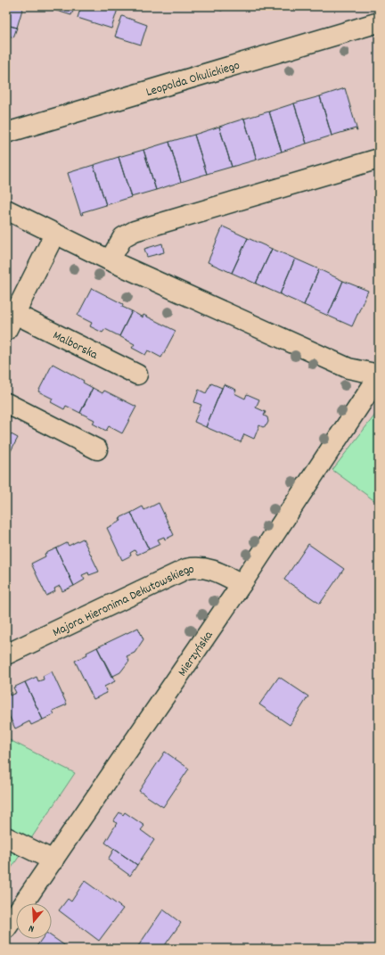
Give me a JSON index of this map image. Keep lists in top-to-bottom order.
{
  "streets": {
    "street": [
      "Leopolda Okulickiego",
      "Malborska",
      "Majora Hieronima Dekutowskiego",
      "Mierzyńska"
    ]
  },
  "crossings": [
    ["Majora Hieronima Dekutowskiego", "Mierzyńska"]
  ],
  "north": "bottom"
}
